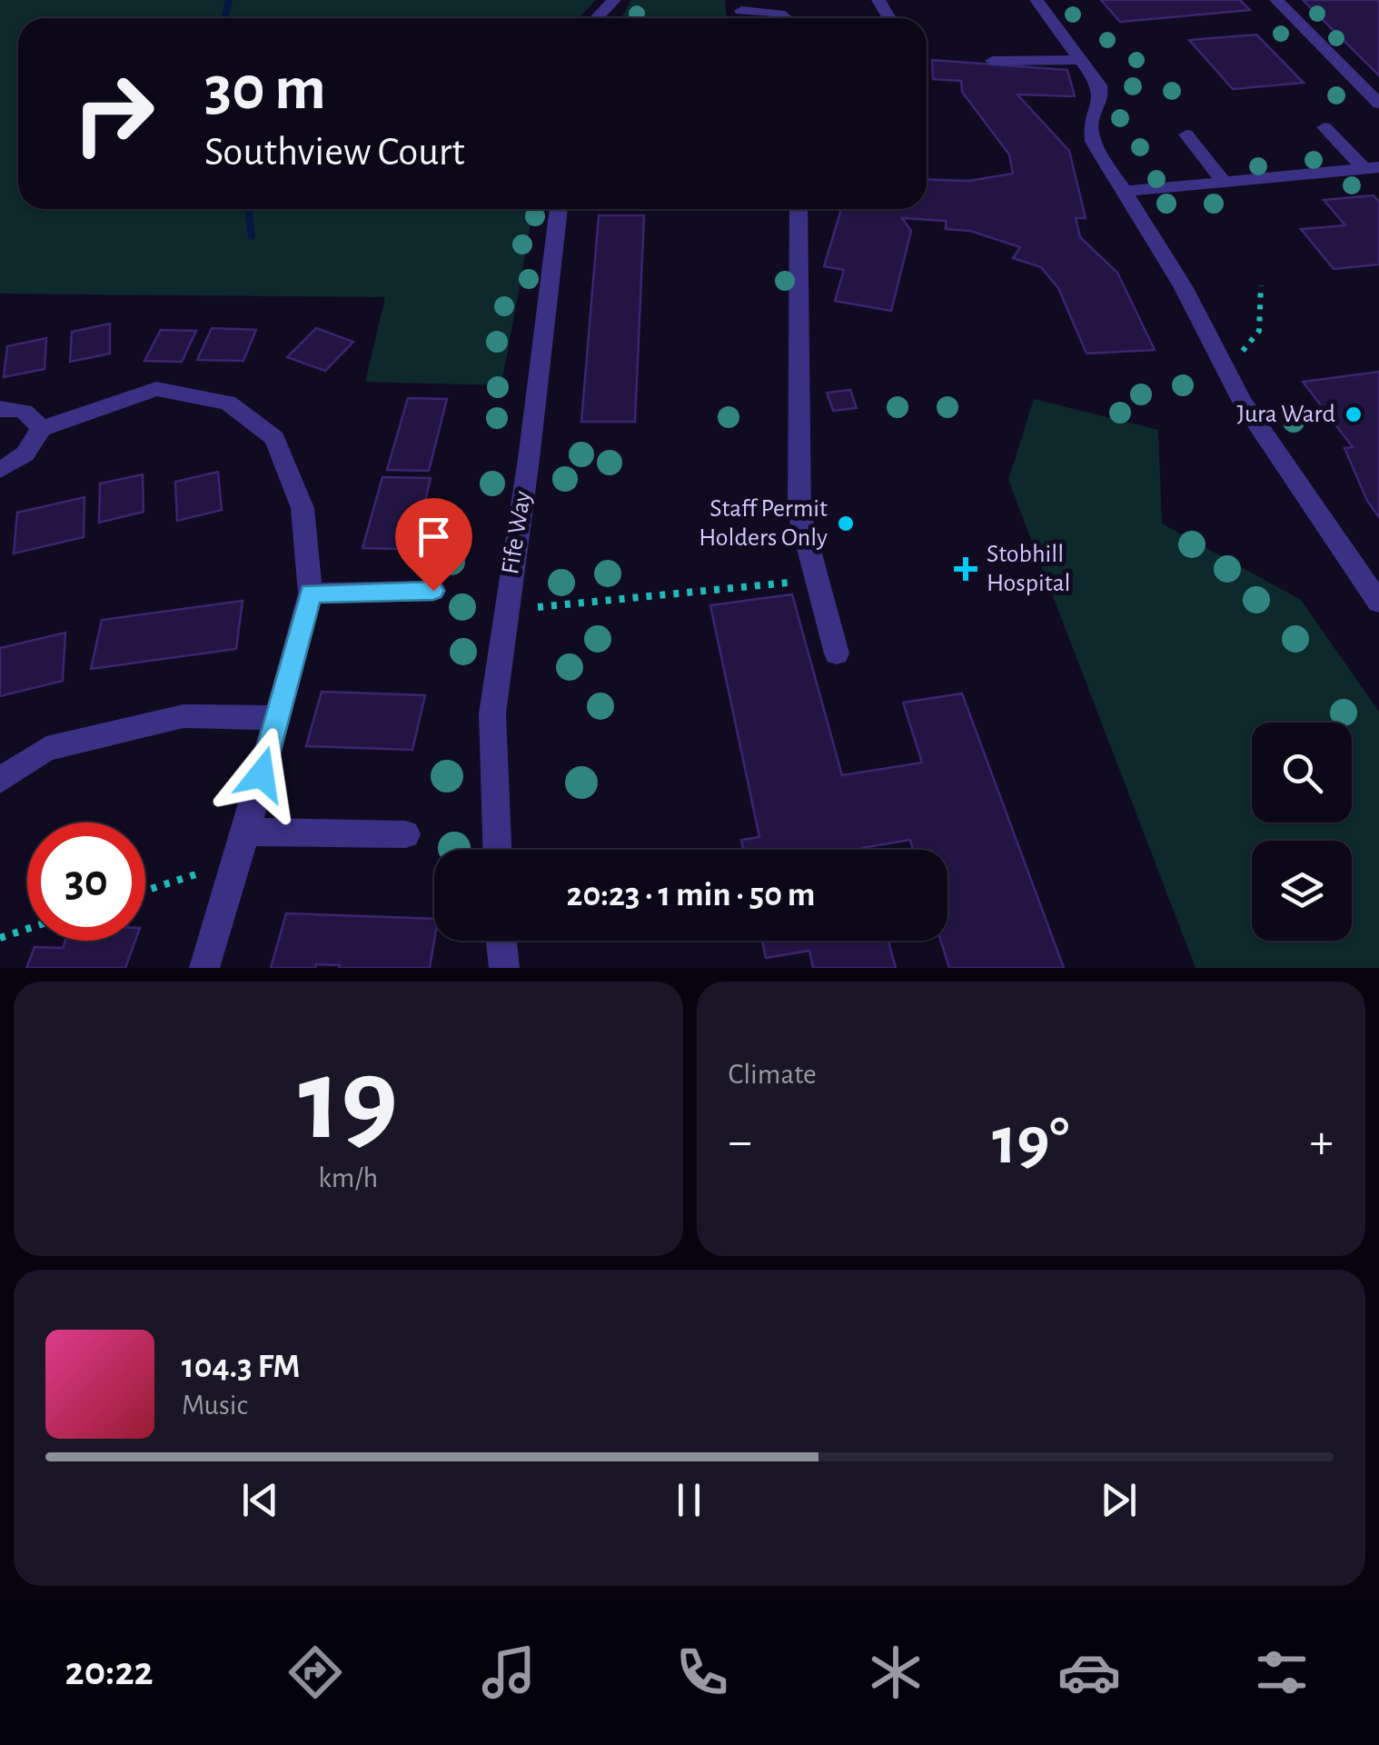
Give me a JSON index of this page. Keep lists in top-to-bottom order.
{
  "streets": {
    "street": ["Fife Way"]
  },
  "places": {
    "other": ["Jura Ward", "Staff Permit Holders Only"],
    "health": ["Stobhill Hospital"]
  },
  "page": {
    "turn": ["30 m", "Southview Court"],
    "limit": "30",
    "trip": "20:23 · 1 min · 50 m",
    "tile": [
      ["19", "km/h"],
      "Climate"
    ],
    "heat": ["−", "19°", "+"],
    "song": ["104.3 FM", "Music"],
    "tabs": "20:22"
  }
}
